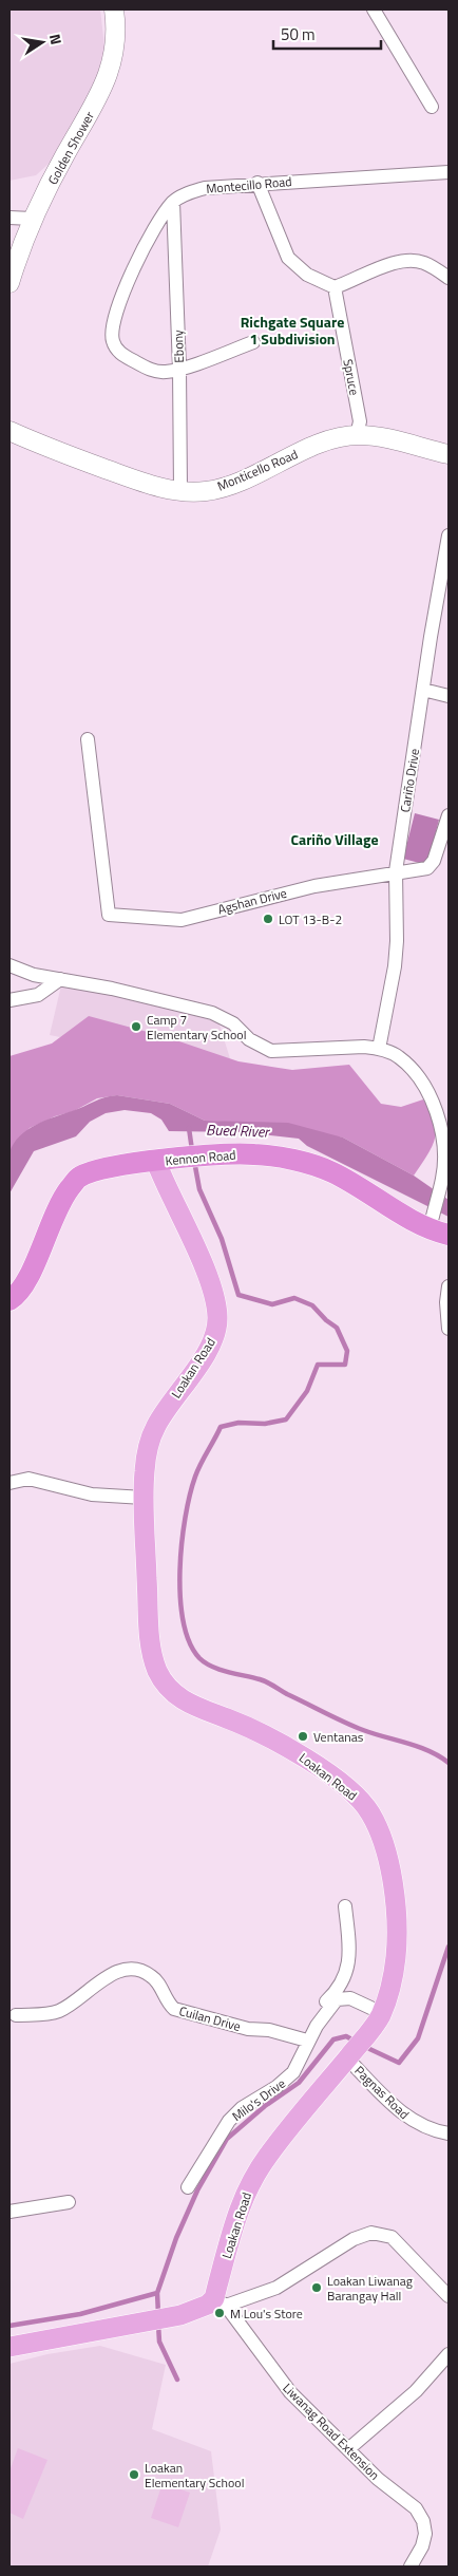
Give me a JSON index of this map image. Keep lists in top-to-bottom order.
{
  "streets": {
    "highway": ["Kennon Road"],
    "main road": ["Golden Shower", "Monticello Road", "Loakan Road"],
    "street": [
      "Montecillo Road",
      "Ebony",
      "Spruce",
      "Cariño Drive",
      "Agshan Drive",
      "Cuilan Drive",
      "Pagnas Road",
      "Milo's Drive",
      "Liwanag Road Extension"
    ]
  },
  "crossings": [
    ["Montecillo Road", "Ebony"],
    ["Ebony", "Monticello Road"],
    ["Spruce", "Monticello Road"],
    ["Cariño Drive", "Agshan Drive"],
    ["Kennon Road", "Loakan Road"],
    ["Loakan Road", "Pagnas Road"],
    ["Loakan Road", "Milo's Drive"],
    ["Loakan Road", "Liwanag Road Extension"],
    ["Cuilan Drive", "Milo's Drive"]
  ],
  "districts": ["Richgate Square 1 Subdivision", "Cariño Village"],
  "water": ["Bued River"],
  "places": [
    "LOT 13-B-2",
    "Camp 7 Elementary School",
    "Ventanas",
    "Loakan Liwanag Barangay Hall",
    "M Lou's Store",
    "Loakan Elementary School"
  ],
  "scale_bar": "50 m",
  "north": "right"
}
